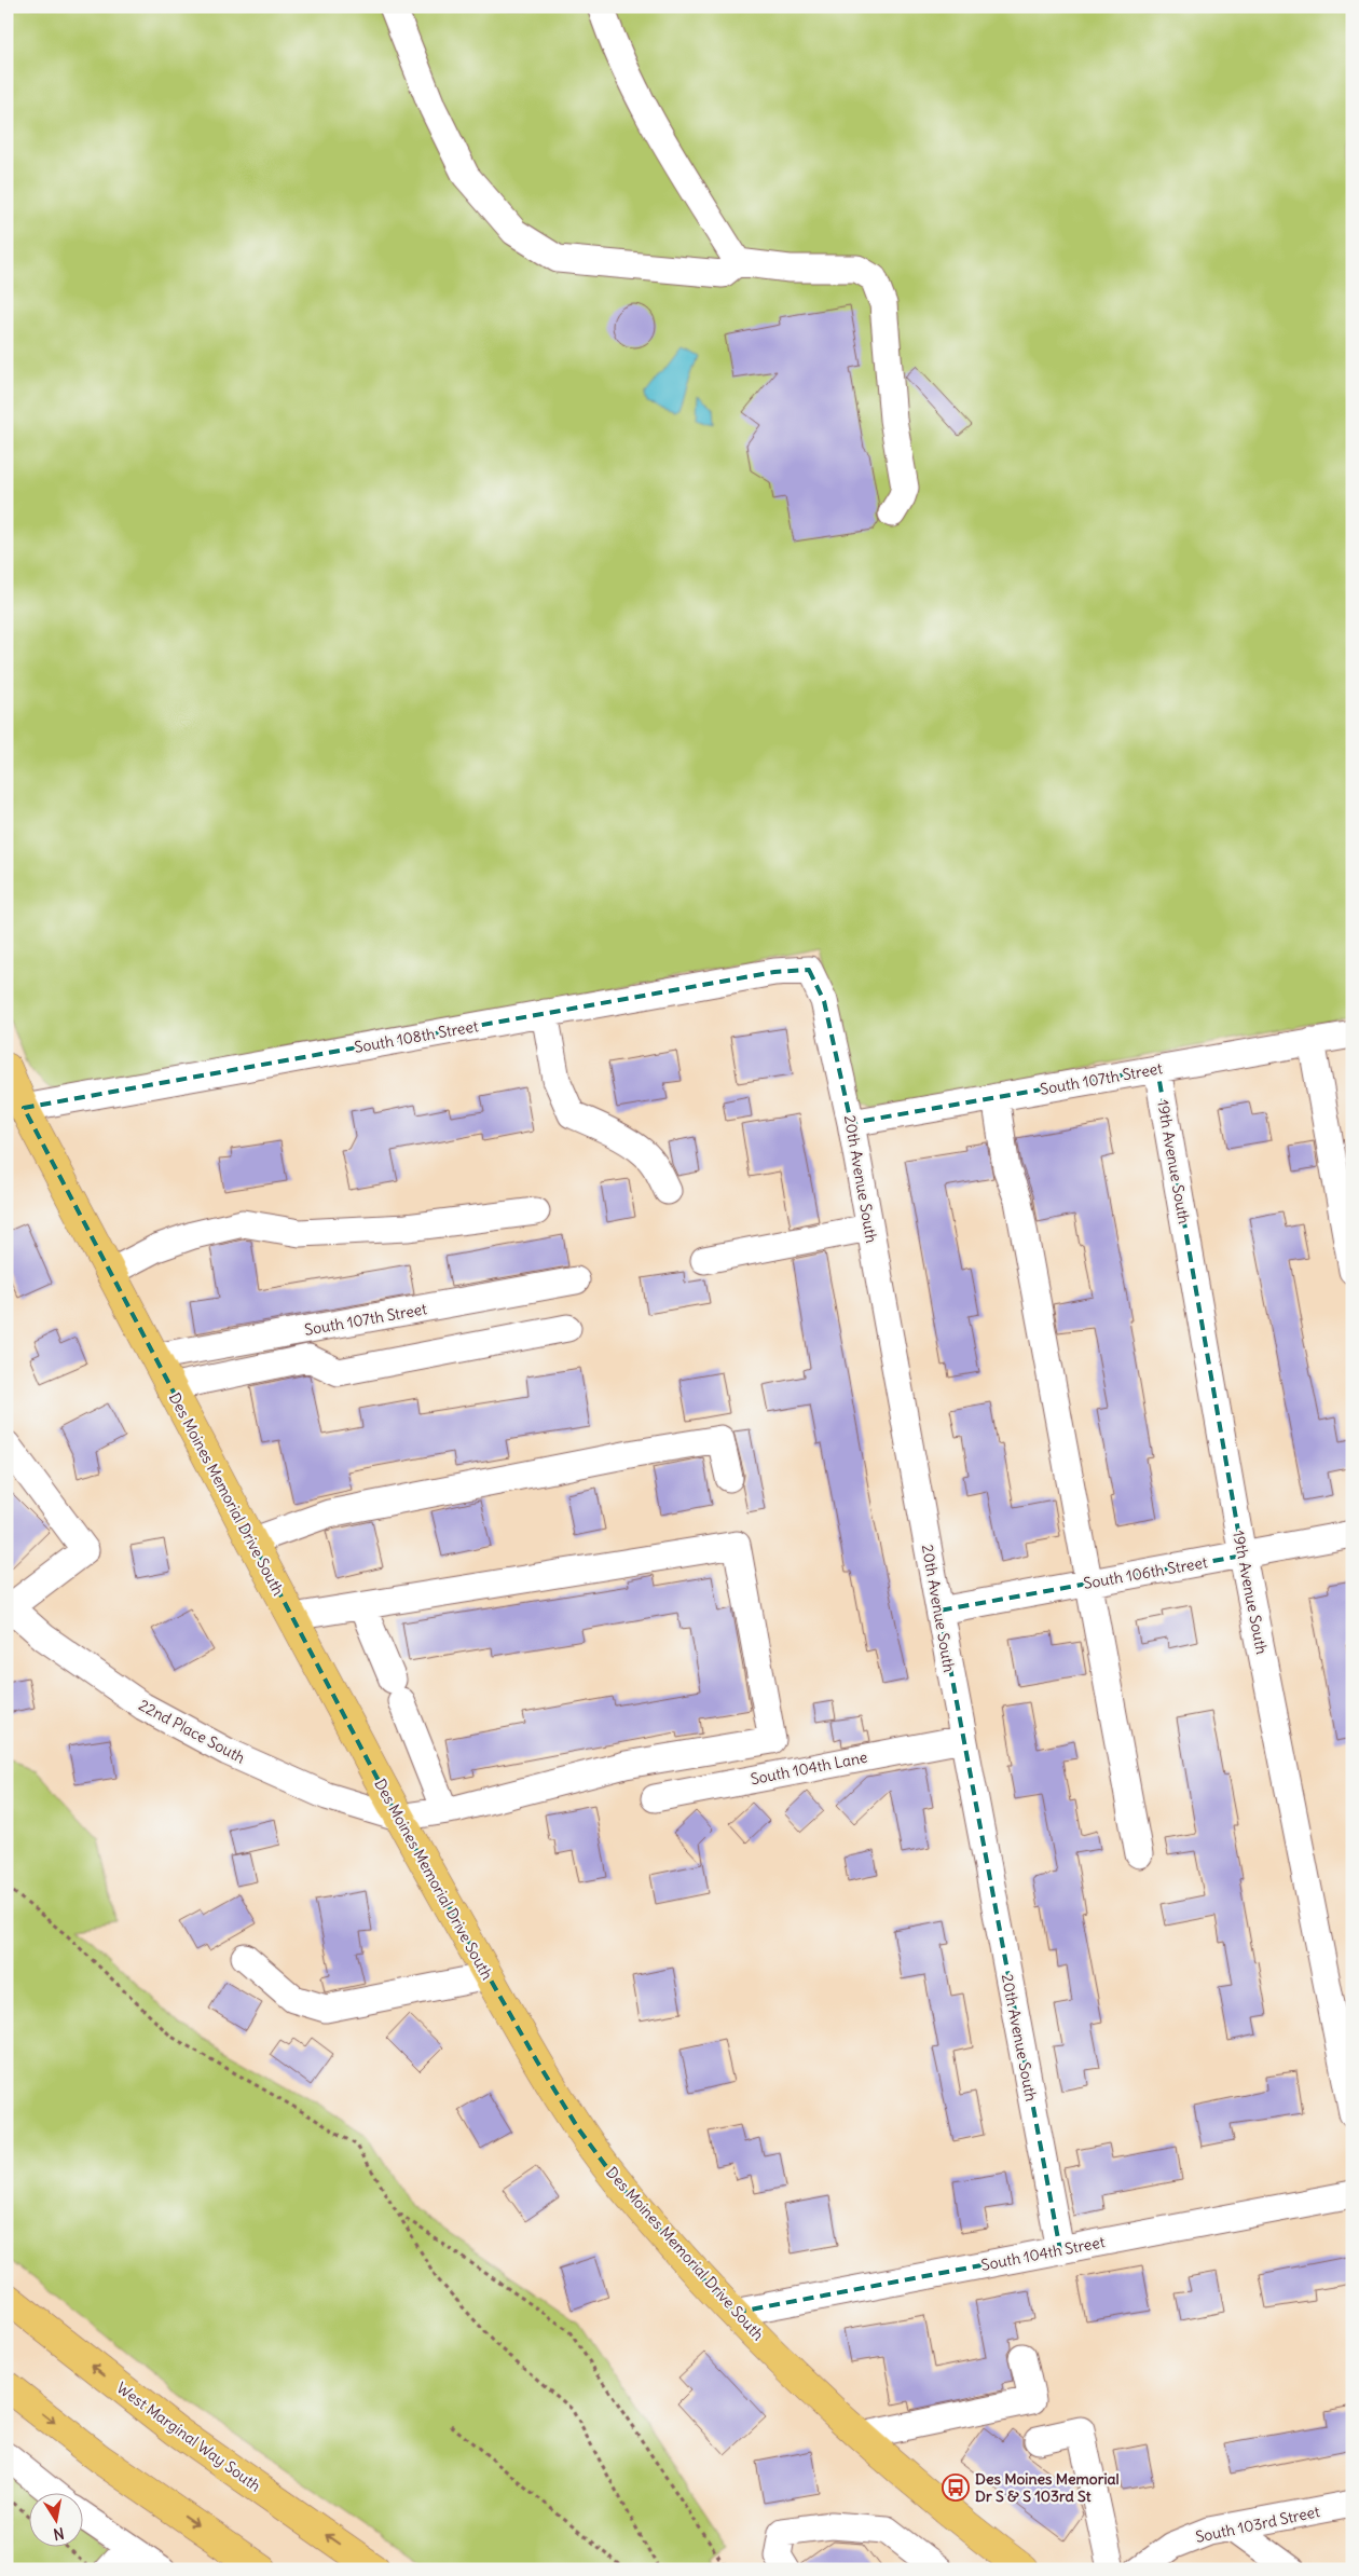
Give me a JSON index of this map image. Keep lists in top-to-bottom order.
{
  "streets": {
    "main road": ["Des Moines Memorial Drive South", "West Marginal Way South"],
    "street": [
      "South 108th Street",
      "South 107th Street",
      "19th Avenue South",
      "20th Avenue South",
      "South 106th Street",
      "22nd Place South",
      "South 104th Lane",
      "South 104th Street",
      "South 103rd Street"
    ]
  },
  "crossings": [
    ["South 108th Street", "20th Avenue South"],
    ["South 108th Street", "Des Moines Memorial Drive South"],
    ["South 107th Street", "19th Avenue South"],
    ["South 107th Street", "20th Avenue South"],
    ["South 107th Street", "Des Moines Memorial Drive South"],
    ["19th Avenue South", "South 106th Street"],
    ["20th Avenue South", "South 106th Street"],
    ["20th Avenue South", "South 104th Lane"],
    ["20th Avenue South", "South 104th Street"],
    ["Des Moines Memorial Drive South", "22nd Place South"],
    ["Des Moines Memorial Drive South", "South 104th Street"]
  ],
  "places": {
    "bus stop": ["Des Moines Memorial Dr S & S 103rd St"]
  },
  "north": "bottom"
}
